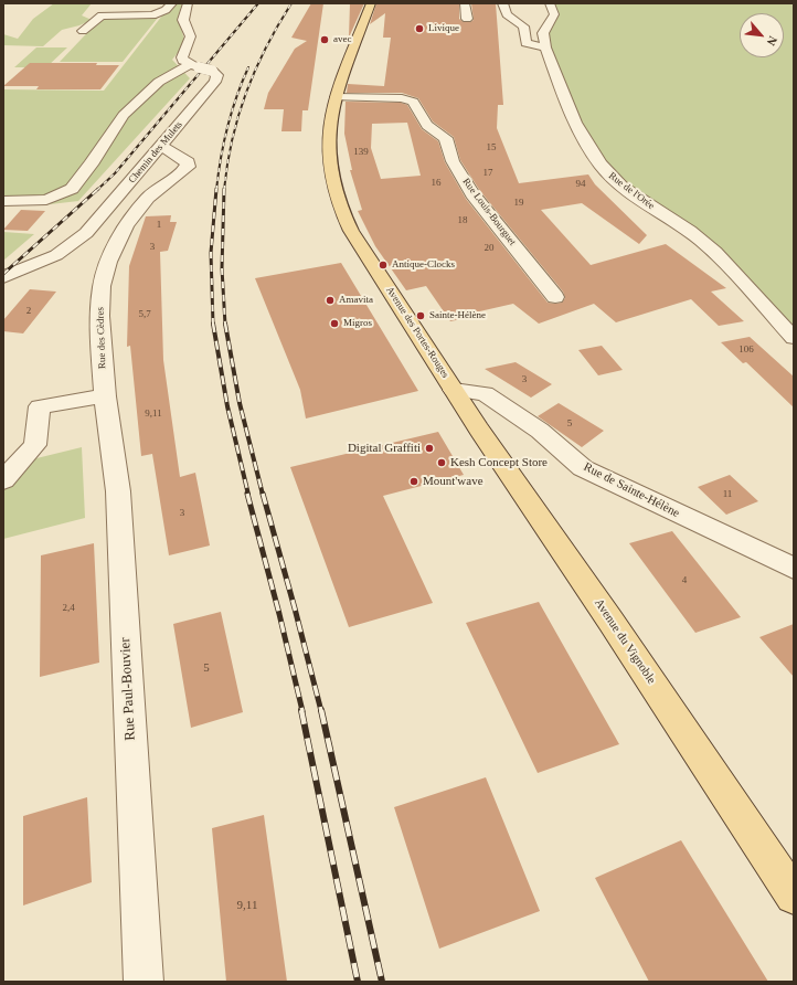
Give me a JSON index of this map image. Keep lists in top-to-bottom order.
{
  "streets": {
    "main road": ["Avenue des Portes-Rouges", "Avenue du Vignoble"],
    "street": [
      "Chemin des Mulets",
      "Rue de l'Orée",
      "Rue Louis-Bourguet",
      "Rue des Cèdres",
      "Rue de Sainte-Hélène",
      "Rue Paul-Bouvier"
    ]
  },
  "crossings": [
    ["Rue Louis-Bourguet", "Avenue des Portes-Rouges"],
    ["Avenue des Portes-Rouges", "Rue de Sainte-Hélène"],
    ["Avenue des Portes-Rouges", "Avenue du Vignoble"],
    ["Rue des Cèdres", "Rue Paul-Bouvier"],
    ["Rue de Sainte-Hélène", "Avenue du Vignoble"]
  ],
  "places": [
    "Livique",
    "avec",
    "Antique-Clocks",
    "Amavita",
    "Sainte-Hélène",
    "Migros",
    "Digital Graffiti",
    "Kesh Concept Store",
    "Mount'wave"
  ],
  "house_numbers": [
    "15",
    "139",
    "17",
    "16",
    "94",
    "19",
    "18",
    "1",
    "3",
    "20",
    "2",
    "5,7",
    "106",
    "3",
    "9,11",
    "5",
    "11",
    "3",
    "4",
    "2,4",
    "5",
    "9,11"
  ],
  "north": "bottom right"
}
